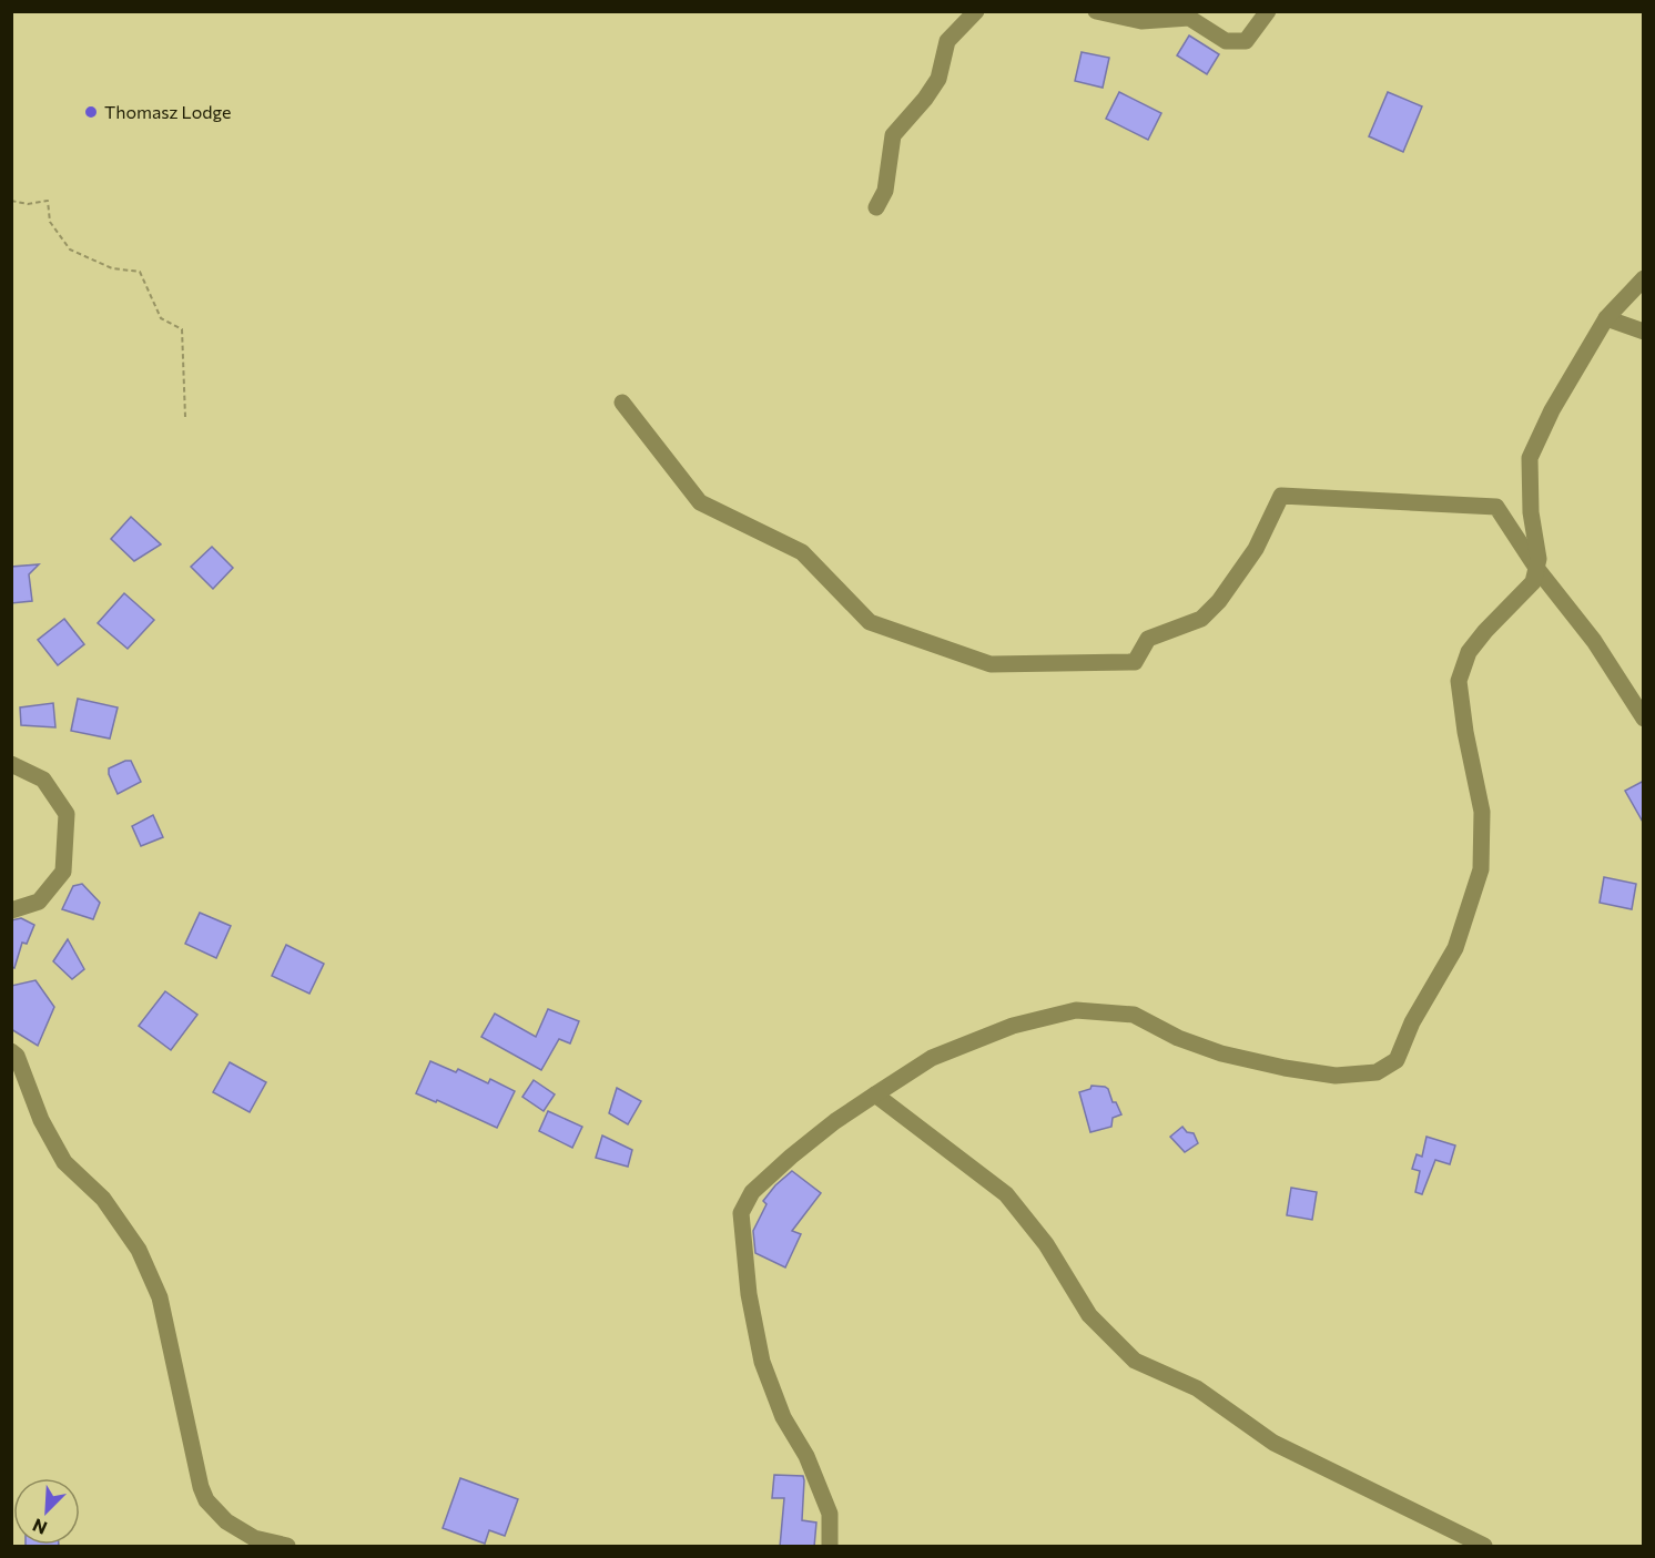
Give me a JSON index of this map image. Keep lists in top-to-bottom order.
{
  "places": ["Thomasz Lodge"],
  "north": "bottom left"
}
